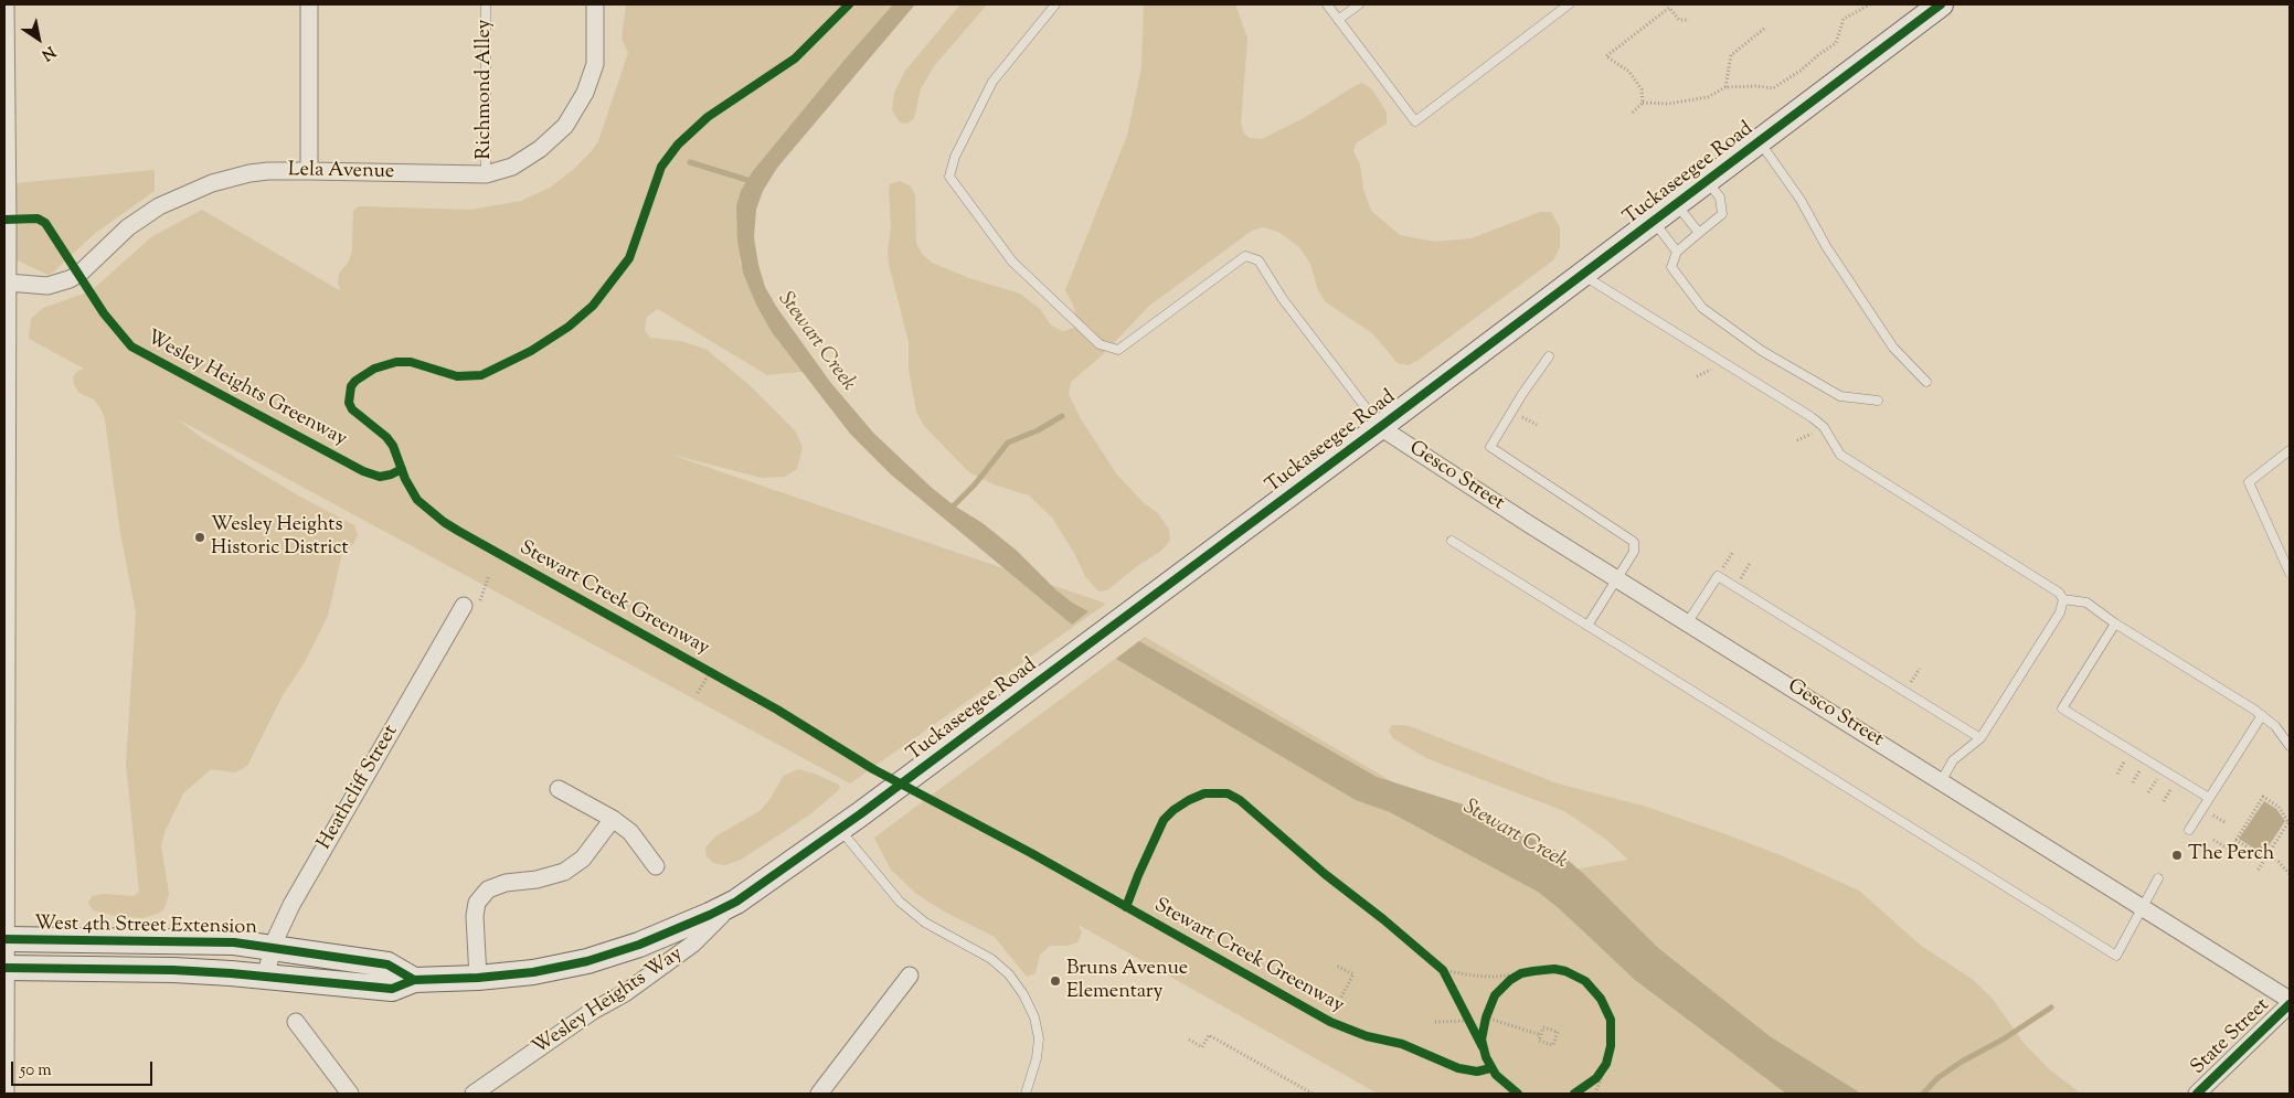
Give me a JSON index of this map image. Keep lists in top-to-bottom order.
{
  "streets": {
    "main road": ["Tuckaseegee Road", "West 4th Street Extension"],
    "street": [
      "Lela Avenue",
      "Gesco Street",
      "Heathcliff Street",
      "Wesley Heights Way",
      "State Street"
    ],
    "lane": ["Richmond Alley"],
    "cycle path": ["Wesley Heights Greenway", "Stewart Creek Greenway"]
  },
  "crossings": [
    ["Richmond Alley", "Lela Avenue"],
    ["Tuckaseegee Road", "Gesco Street"],
    ["Tuckaseegee Road", "Wesley Heights Way"],
    ["Gesco Street", "State Street"],
    ["Heathcliff Street", "West 4th Street Extension"]
  ],
  "water": ["Stewart Creek"],
  "places": ["Wesley Heights Historic District", "The Perch", "Bruns Avenue Elementary"],
  "scale_bar": "50 m",
  "north": "bottom right"
}
